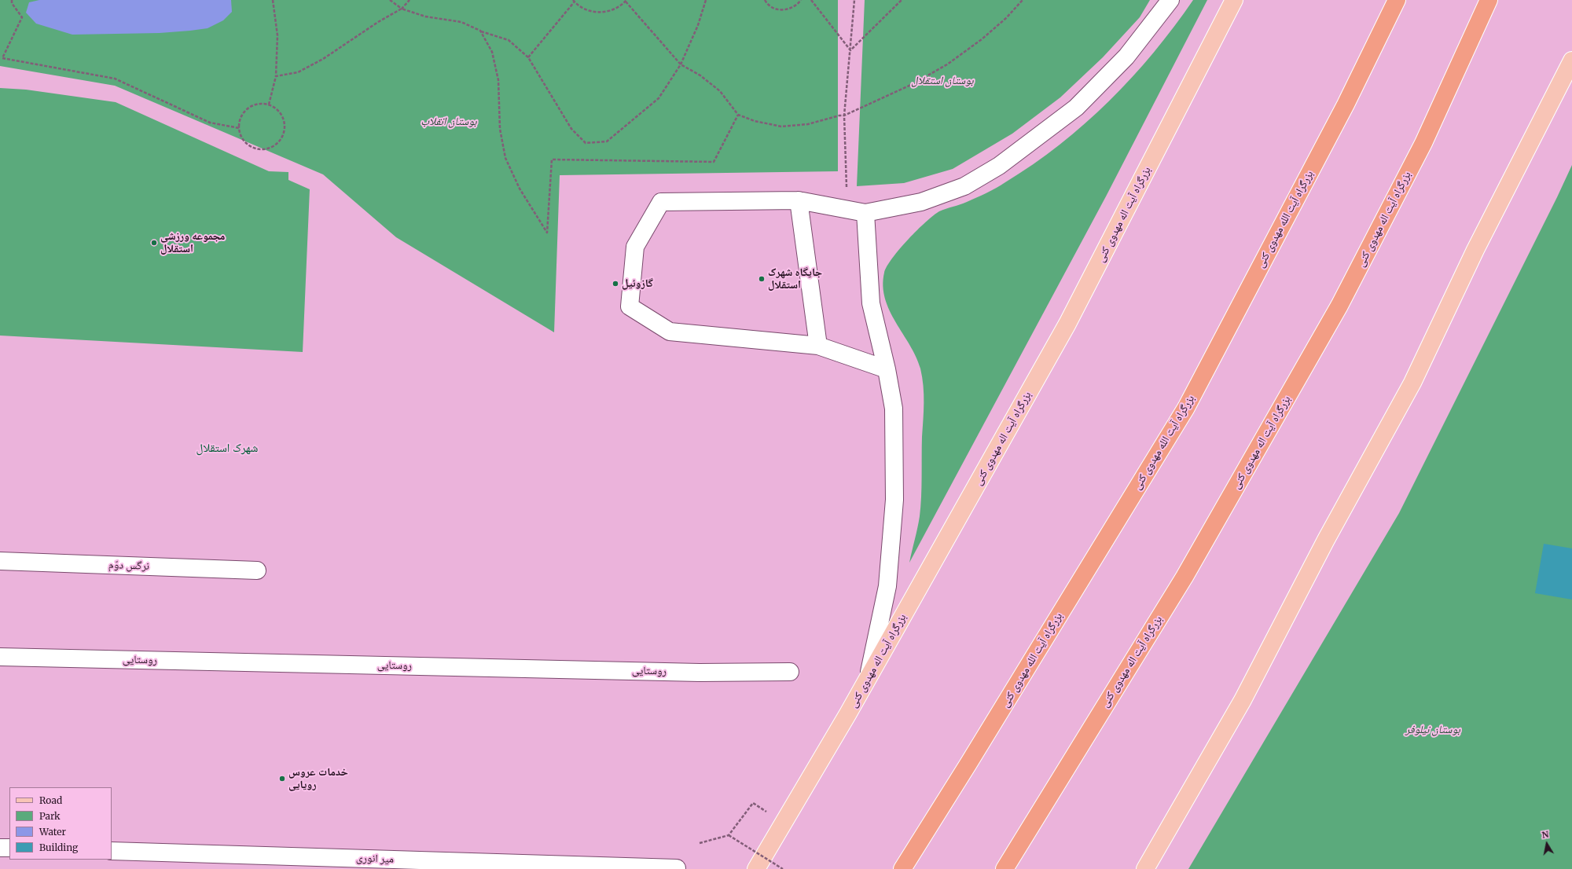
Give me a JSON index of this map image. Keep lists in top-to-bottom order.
{
  "streets": {
    "highway": ["بزرگراه آیت اله مهدوی کنی", "بزرگراه آیت الله مهدوی کنی"],
    "street": ["نرگس دوّم", "روستایی", "میر انوری"]
  },
  "districts": ["شهرک استقلال"],
  "parks": ["بوستان استقلال", "بوستان انقلاب", "بوستان نیلوفر"],
  "places": [
    "مجموعه ورزشی استقلال",
    "جایگاه شهرک استقلال",
    "گازوئیل",
    "خدمات عروس رویایی"
  ],
  "legend": [
    "Road",
    "Park",
    "Water",
    "Building"
  ],
  "north": "top"
}
